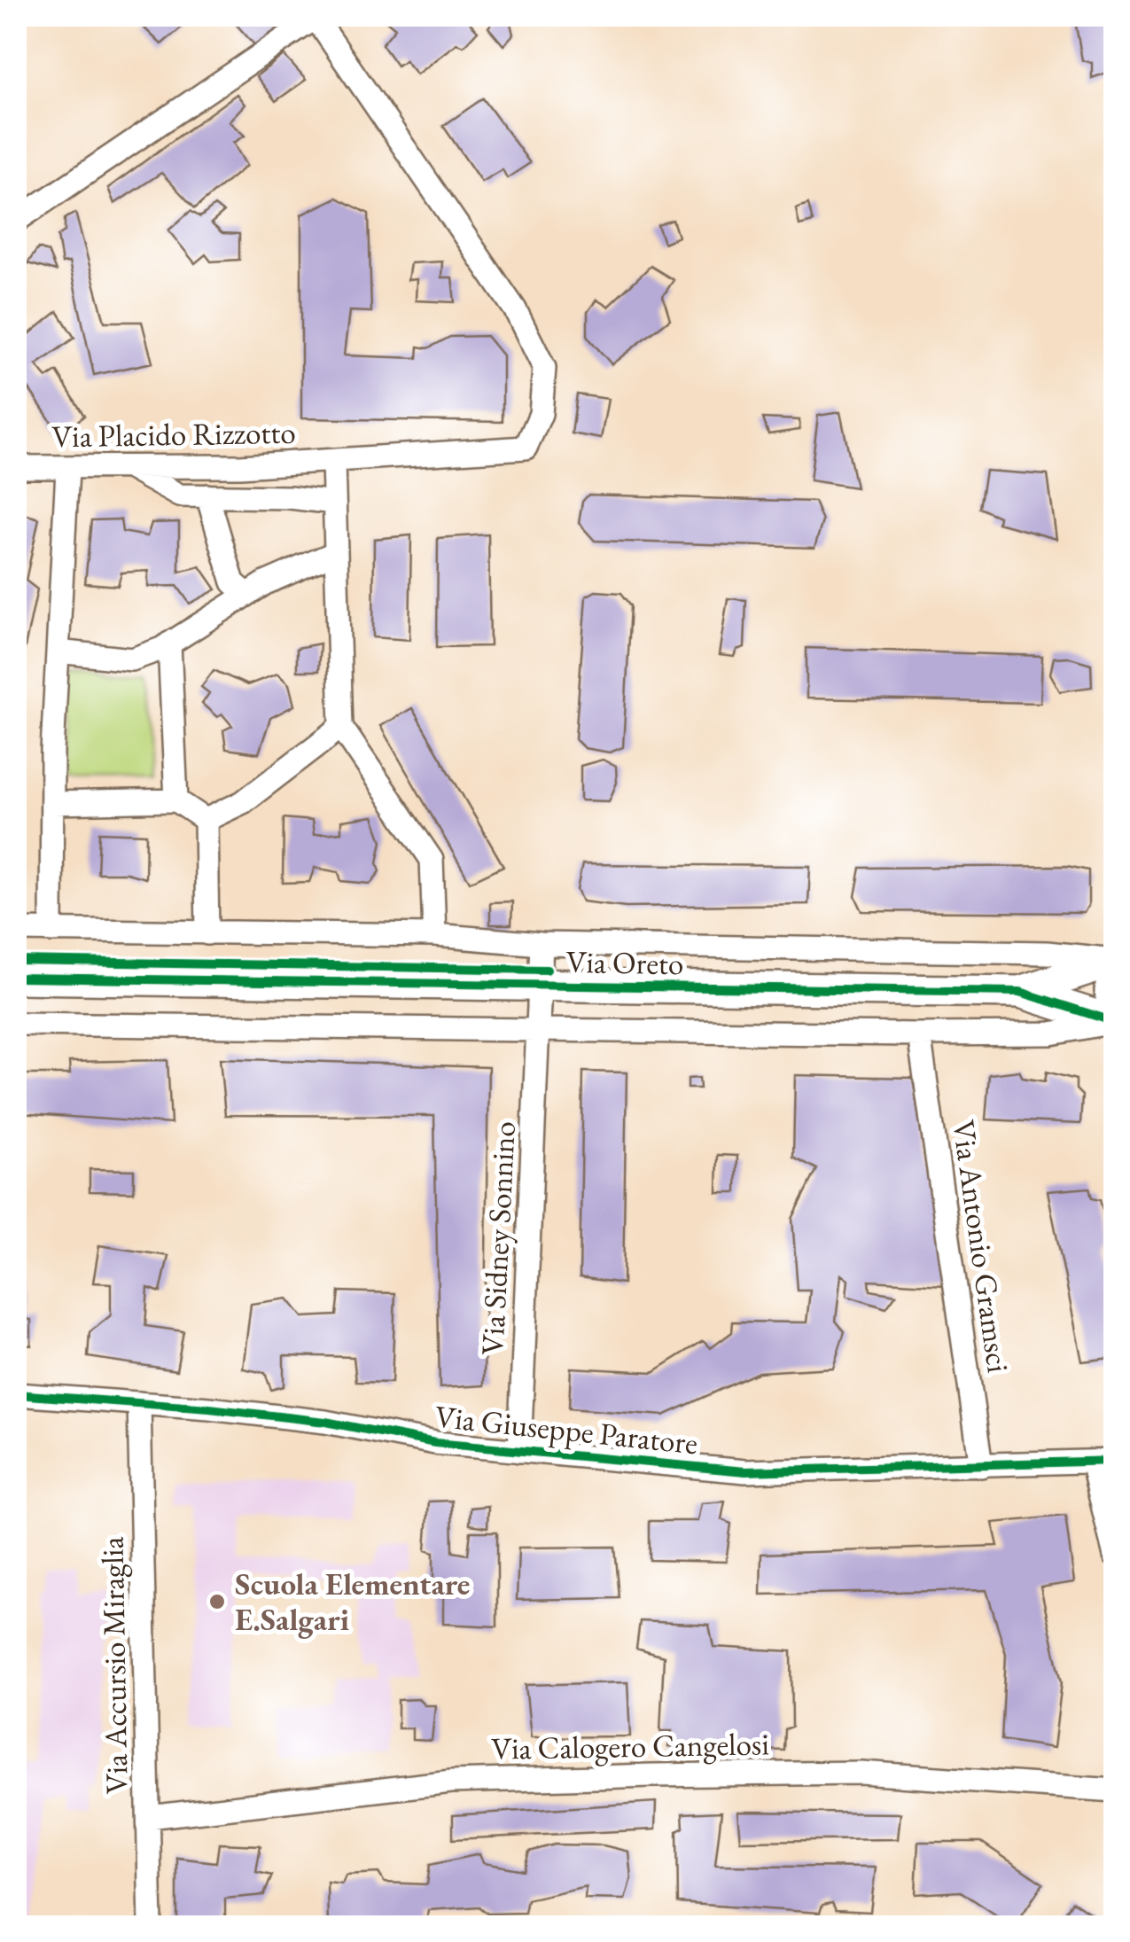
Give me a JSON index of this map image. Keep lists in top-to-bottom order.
{
  "streets": {
    "street": [
      "Via Placido Rizzotto",
      "Via Oreto",
      "Via Sidney Sonnino",
      "Via Antonio Gramsci",
      "Via Giuseppe Paratore",
      "Via Accursio Miraglia",
      "Via Calogero Cangelosi"
    ]
  },
  "crossings": [
    ["Via Oreto", "Via Sidney Sonnino"],
    ["Via Sidney Sonnino", "Via Giuseppe Paratore"],
    ["Via Antonio Gramsci", "Via Giuseppe Paratore"],
    ["Via Giuseppe Paratore", "Via Accursio Miraglia"],
    ["Via Accursio Miraglia", "Via Calogero Cangelosi"]
  ],
  "places": ["Scuola Elementare E.Salgari"]
}
